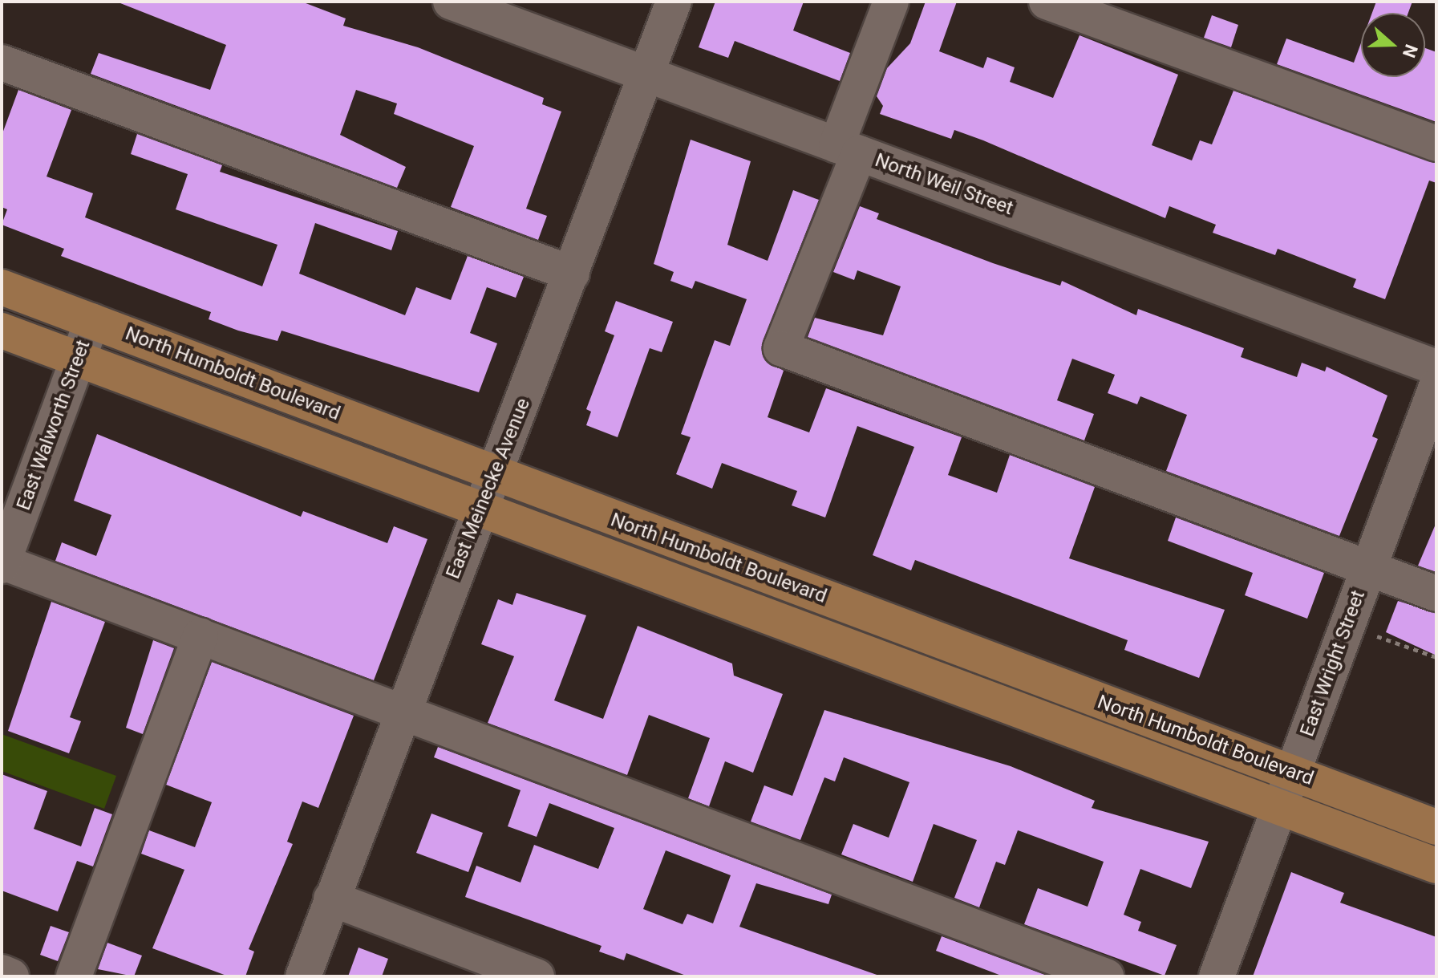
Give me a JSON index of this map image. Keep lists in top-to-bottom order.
{
  "streets": {
    "main road": ["North Humboldt Boulevard"],
    "street": [
      "North Weil Street",
      "East Walworth Street",
      "East Meinecke Avenue",
      "East Wright Street"
    ]
  },
  "crossings": [
    ["North Weil Street", "East Meinecke Avenue"],
    ["North Humboldt Boulevard", "East Walworth Street"],
    ["North Humboldt Boulevard", "East Meinecke Avenue"],
    ["North Humboldt Boulevard", "East Wright Street"]
  ],
  "north": "right"
}
